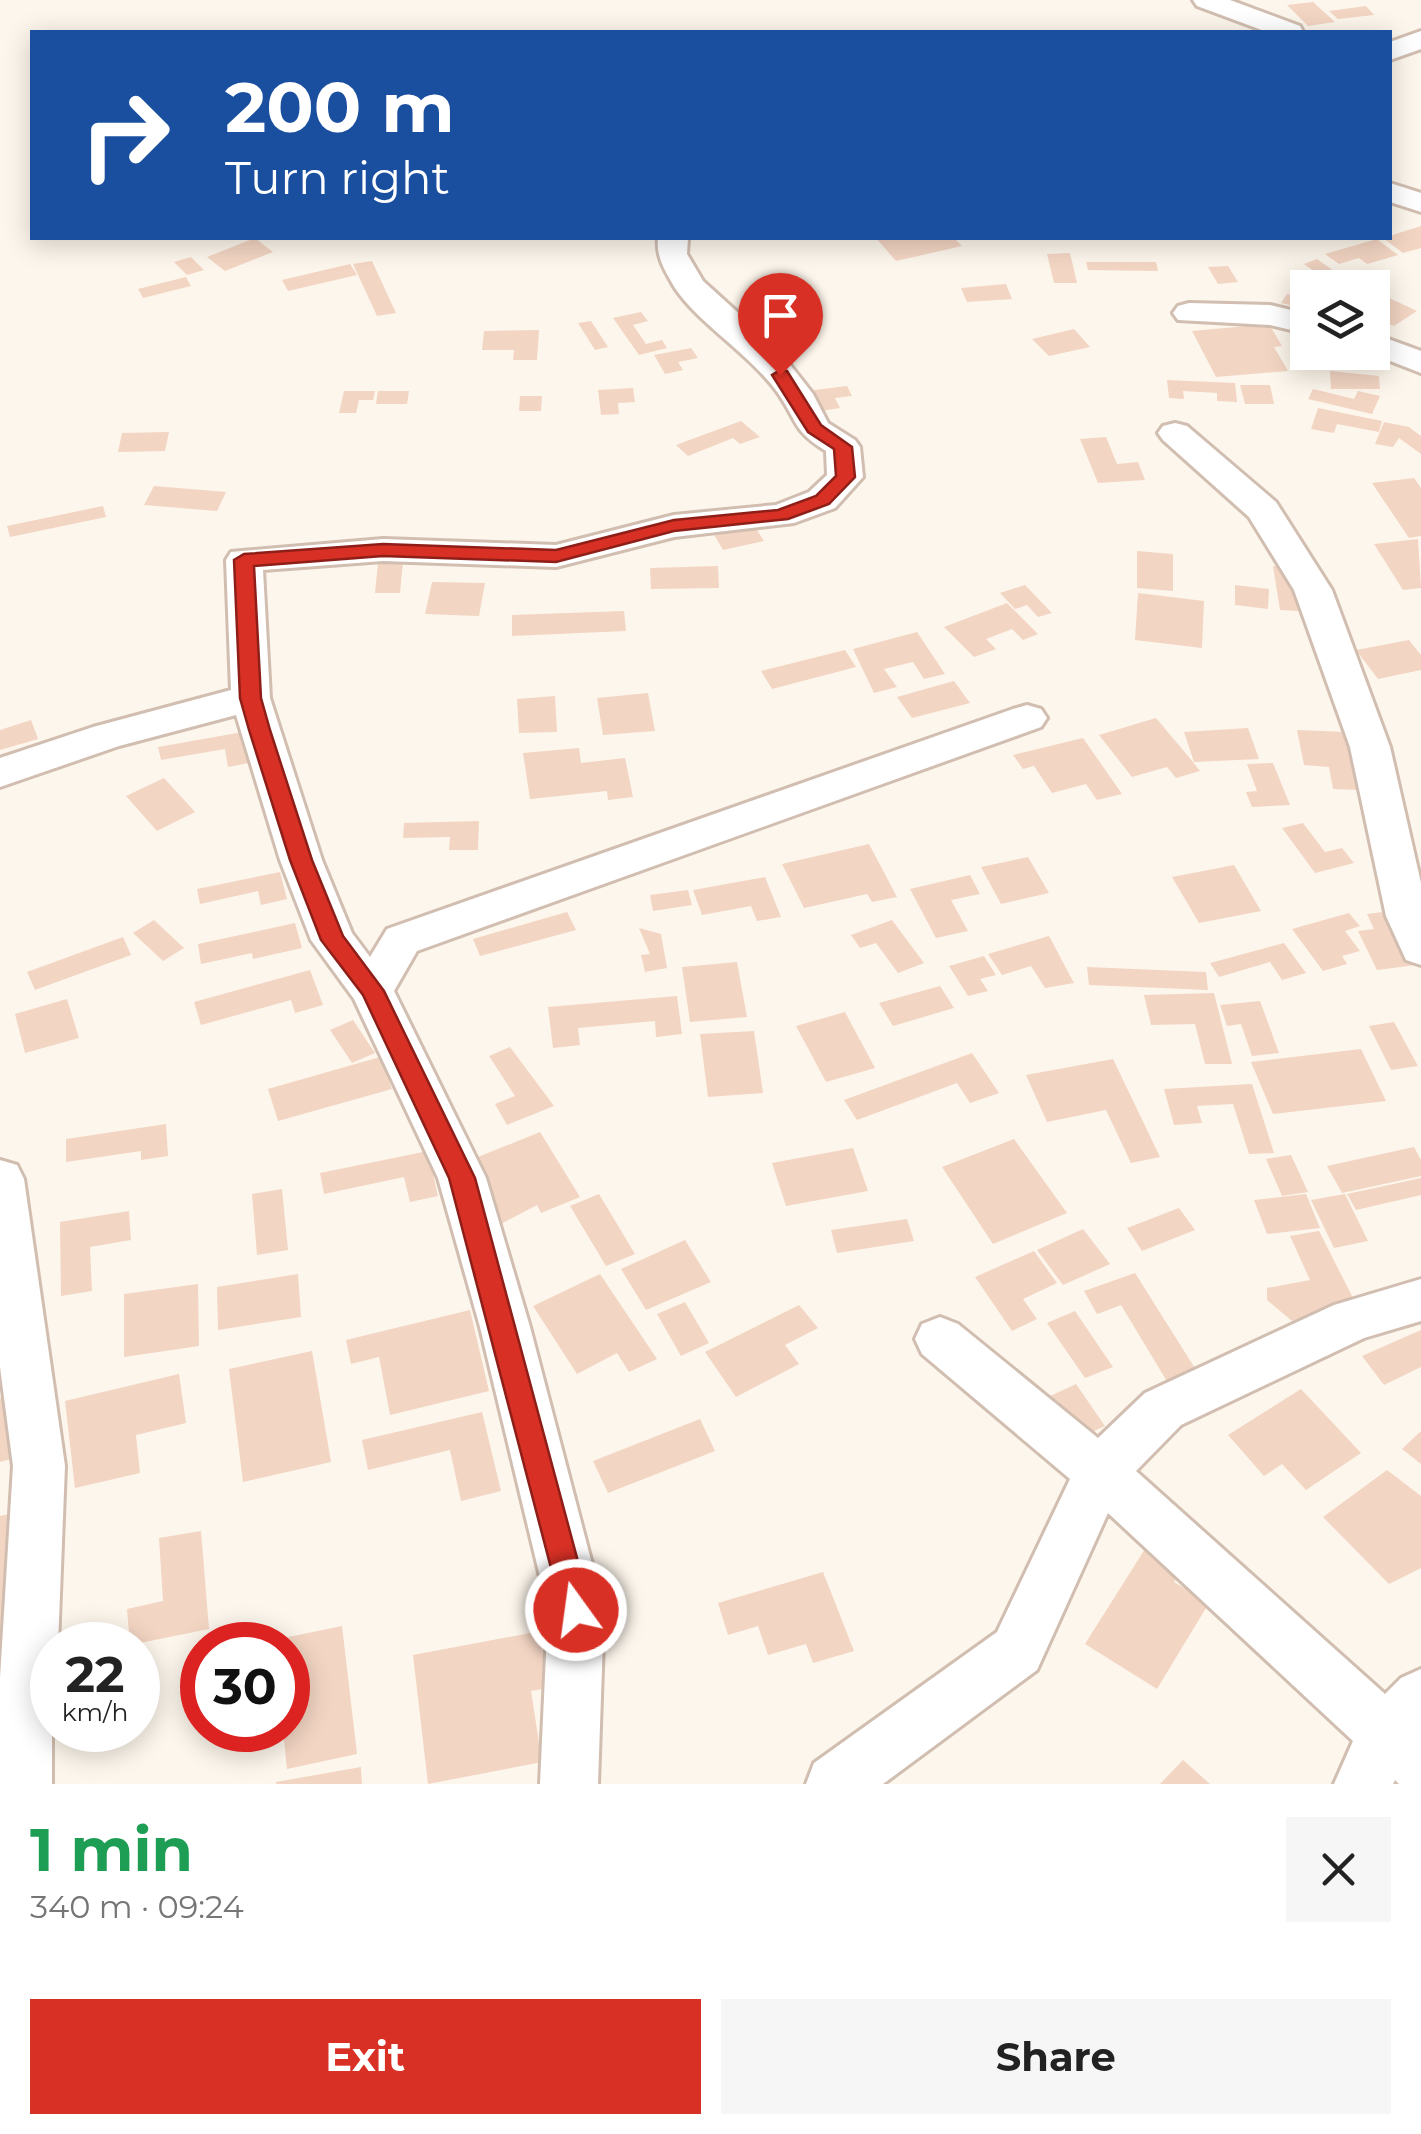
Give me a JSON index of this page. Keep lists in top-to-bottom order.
{
  "page": {
    "turn": ["200 m", "Turn right"],
    "speed": "22 km/h",
    "limit": "30",
    "heading": ["1 min", "340 m · 09:24"],
    "buttons": ["Exit", "Share"]
  }
}
